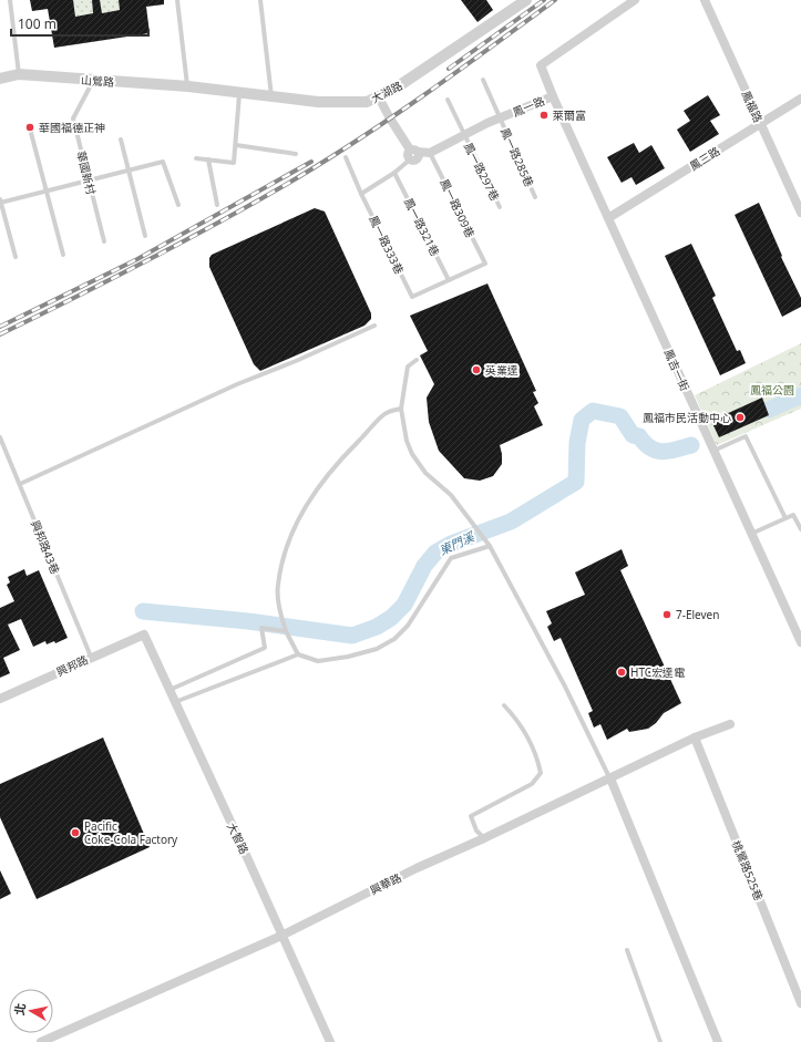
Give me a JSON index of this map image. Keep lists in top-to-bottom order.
{
  "streets": {
    "street": [
      "山鶯路",
      "大湖路",
      "鳳一路",
      "鳳福路",
      "鳳三路",
      "鳳吉一街",
      "興邦路",
      "大智路",
      "桃鶯路525巷",
      "興華路"
    ],
    "lane": [
      "鳳一路285巷",
      "鳳一路297巷",
      "華國新村",
      "鳳一路309巷",
      "鳳一路321巷",
      "鳳一路333巷",
      "興邦路43巷"
    ]
  },
  "crossings": [
    ["山鶯路", "大湖路"],
    ["山鶯路", "華國新村"],
    ["鳳一路", "鳳一路285巷"],
    ["鳳一路", "鳳一路297巷"],
    ["鳳一路", "鳳一路309巷"],
    ["鳳一路", "鳳吉一街"],
    ["鳳福路", "鳳三路"],
    ["鳳三路", "鳳吉一街"],
    ["鳳一路309巷", "鳳一路321巷"],
    ["鳳一路309巷", "鳳一路333巷"],
    ["鳳一路321巷", "鳳一路333巷"],
    ["興邦路43巷", "興邦路"],
    ["興邦路", "大智路"],
    ["大智路", "興華路"],
    ["桃鶯路525巷", "興華路"]
  ],
  "water": ["東門溪"],
  "parks": ["鳳福公園"],
  "places": [
    "萊爾富",
    "華國福德正神",
    "英業達",
    "鳳福市民活動中心",
    "7-Eleven",
    "HTC宏達電",
    "Pacific Coke-Cola Factory"
  ],
  "scale_bar": "100 m",
  "north": "left"
}
